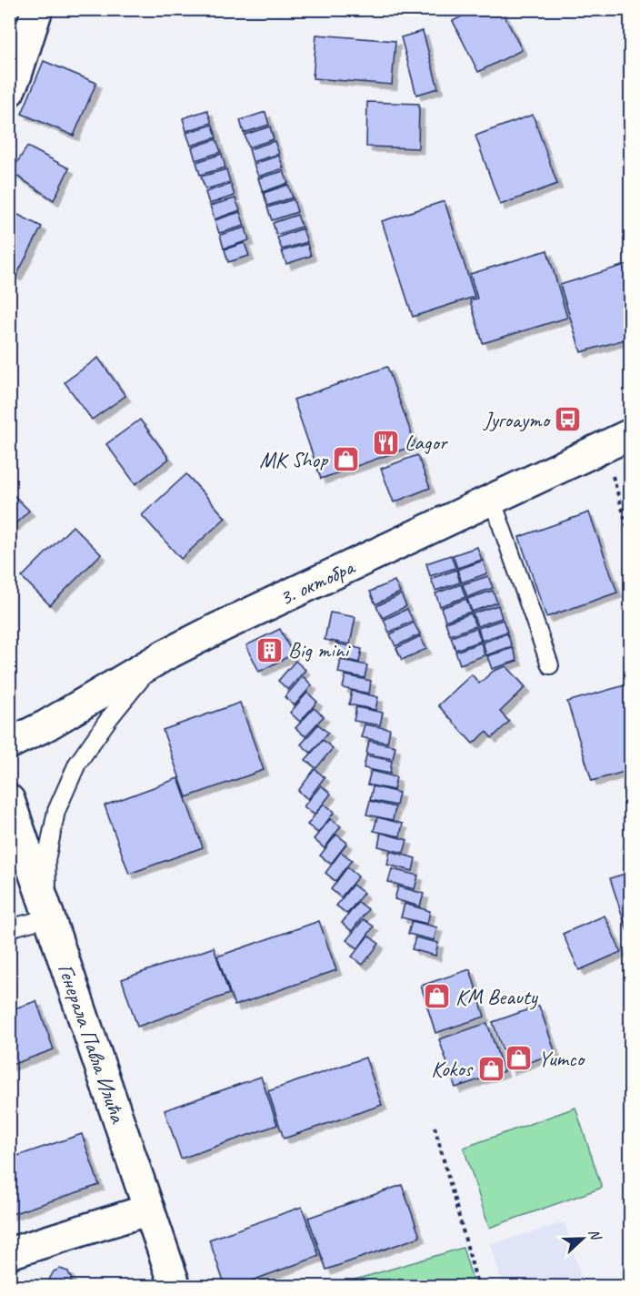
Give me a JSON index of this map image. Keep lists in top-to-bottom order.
{
  "streets": {
    "street": ["3. октобра", "Генерала Павла Илића"]
  },
  "places": {
    "bus stop": ["Југоауто"],
    "restaurant": ["Lagor"],
    "shop": [
      "MK Shop",
      "KM Beauty",
      "Yumco",
      "Kokos"
    ],
    "building": ["Big mini"]
  },
  "north": "right"
}
